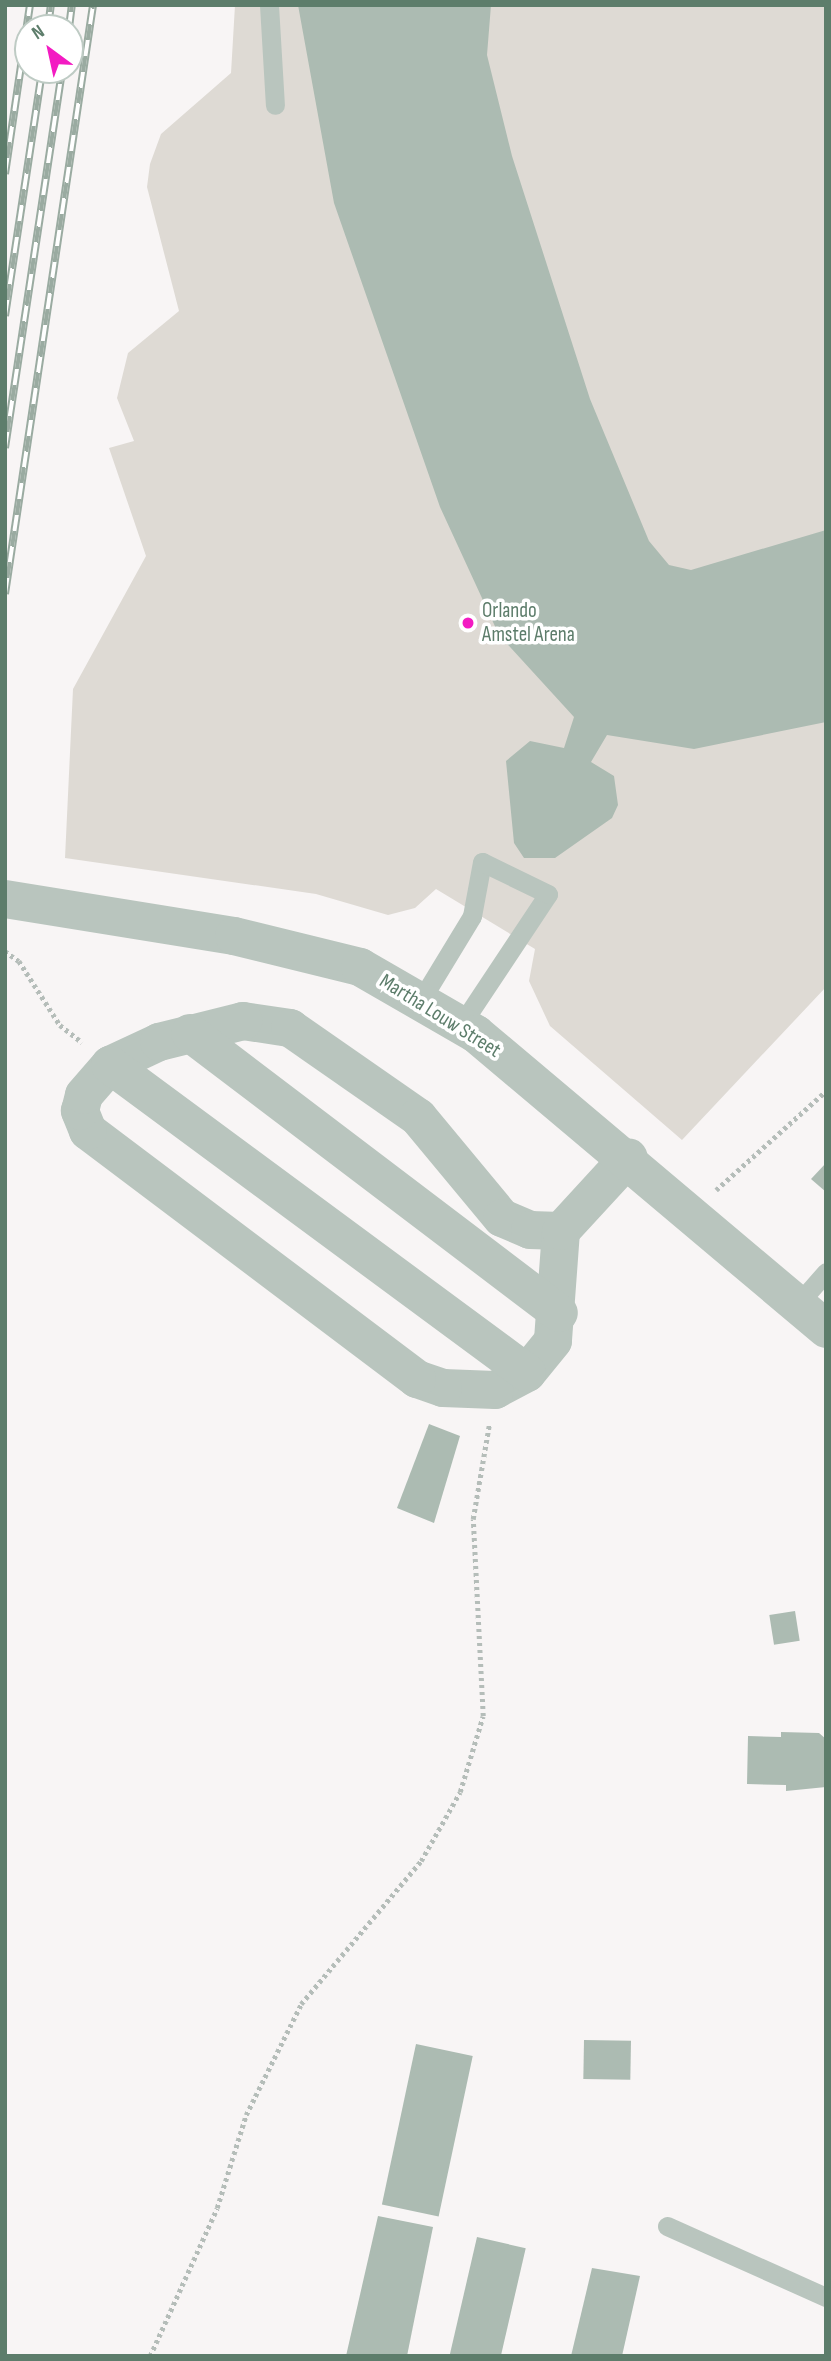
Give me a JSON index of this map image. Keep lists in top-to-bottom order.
{
  "streets": {
    "street": ["Martha Louw Street"]
  },
  "places": ["Orlando Amstel Arena"],
  "north": "top left"
}
